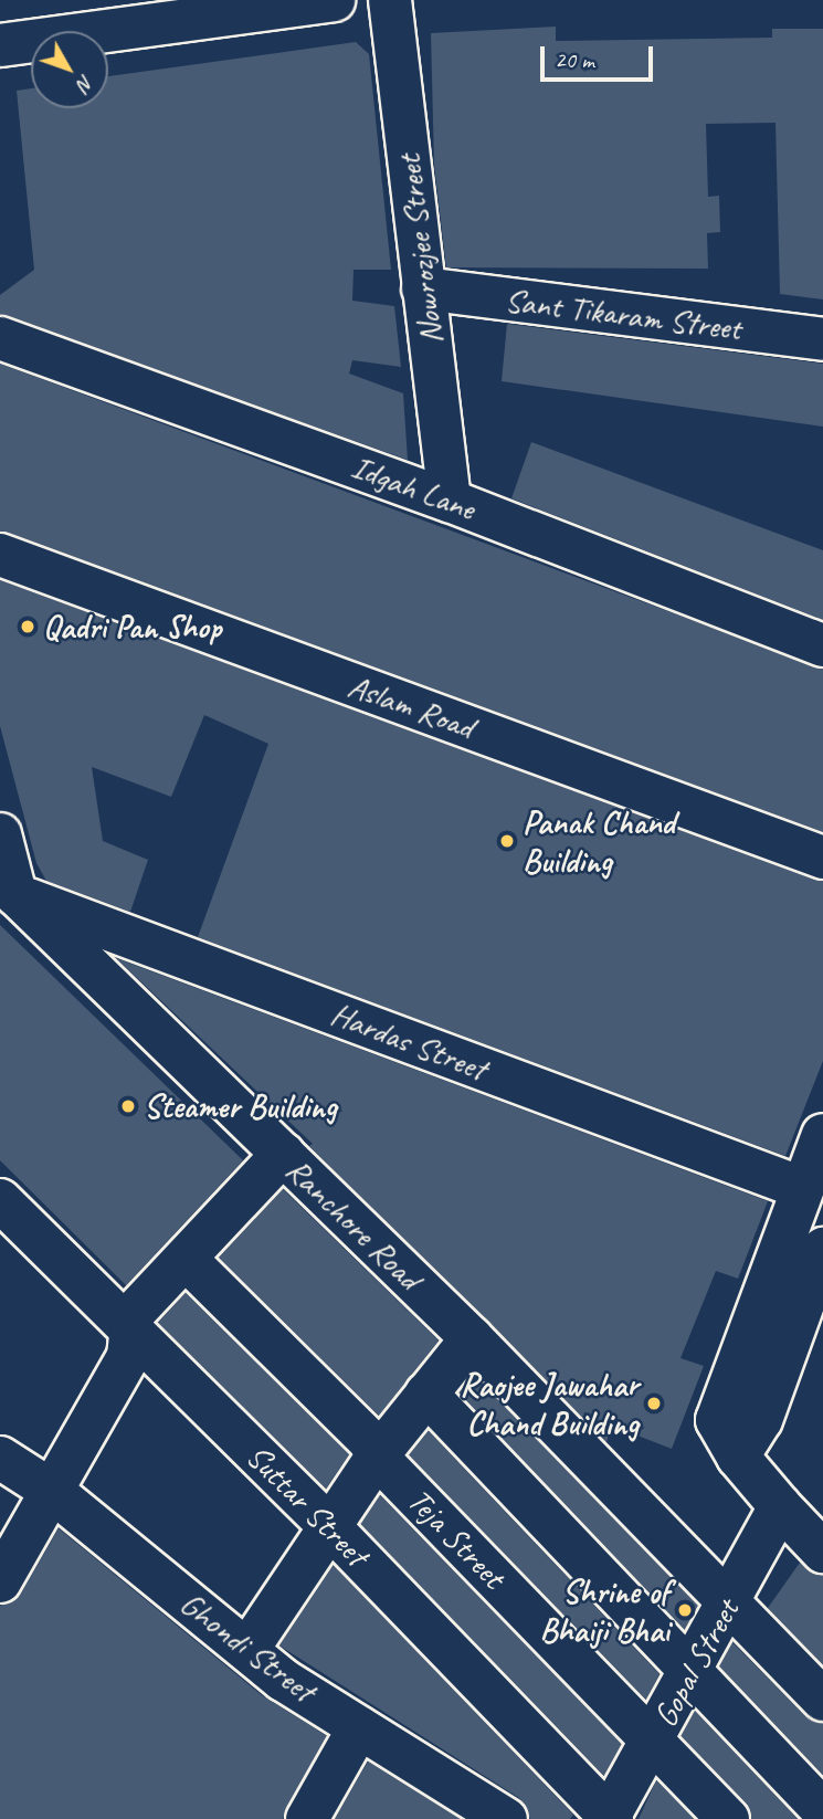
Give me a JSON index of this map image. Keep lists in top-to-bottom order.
{
  "streets": {
    "street": [
      "Nowrozjee Street",
      "Sant Tikaram Street",
      "Idgah Lane",
      "Aslam Road",
      "Hardas Street",
      "Ranchore Road",
      "Suttar Street",
      "Teja Street",
      "Ghondi Street",
      "Gopal Street"
    ]
  },
  "crossings": [
    ["Nowrozjee Street", "Sant Tikaram Street"],
    ["Nowrozjee Street", "Idgah Lane"],
    ["Hardas Street", "Ranchore Road"],
    ["Ranchore Road", "Gopal Street"],
    ["Suttar Street", "Gopal Street"],
    ["Teja Street", "Gopal Street"]
  ],
  "places": [
    "Qadri Pan Shop",
    "Panak Chand Building",
    "Steamer Building",
    "Raojee Jawahar Chand Building",
    "Shrine of Bhaiji Bhai"
  ],
  "scale_bar": "20 m",
  "north": "bottom right"
}
